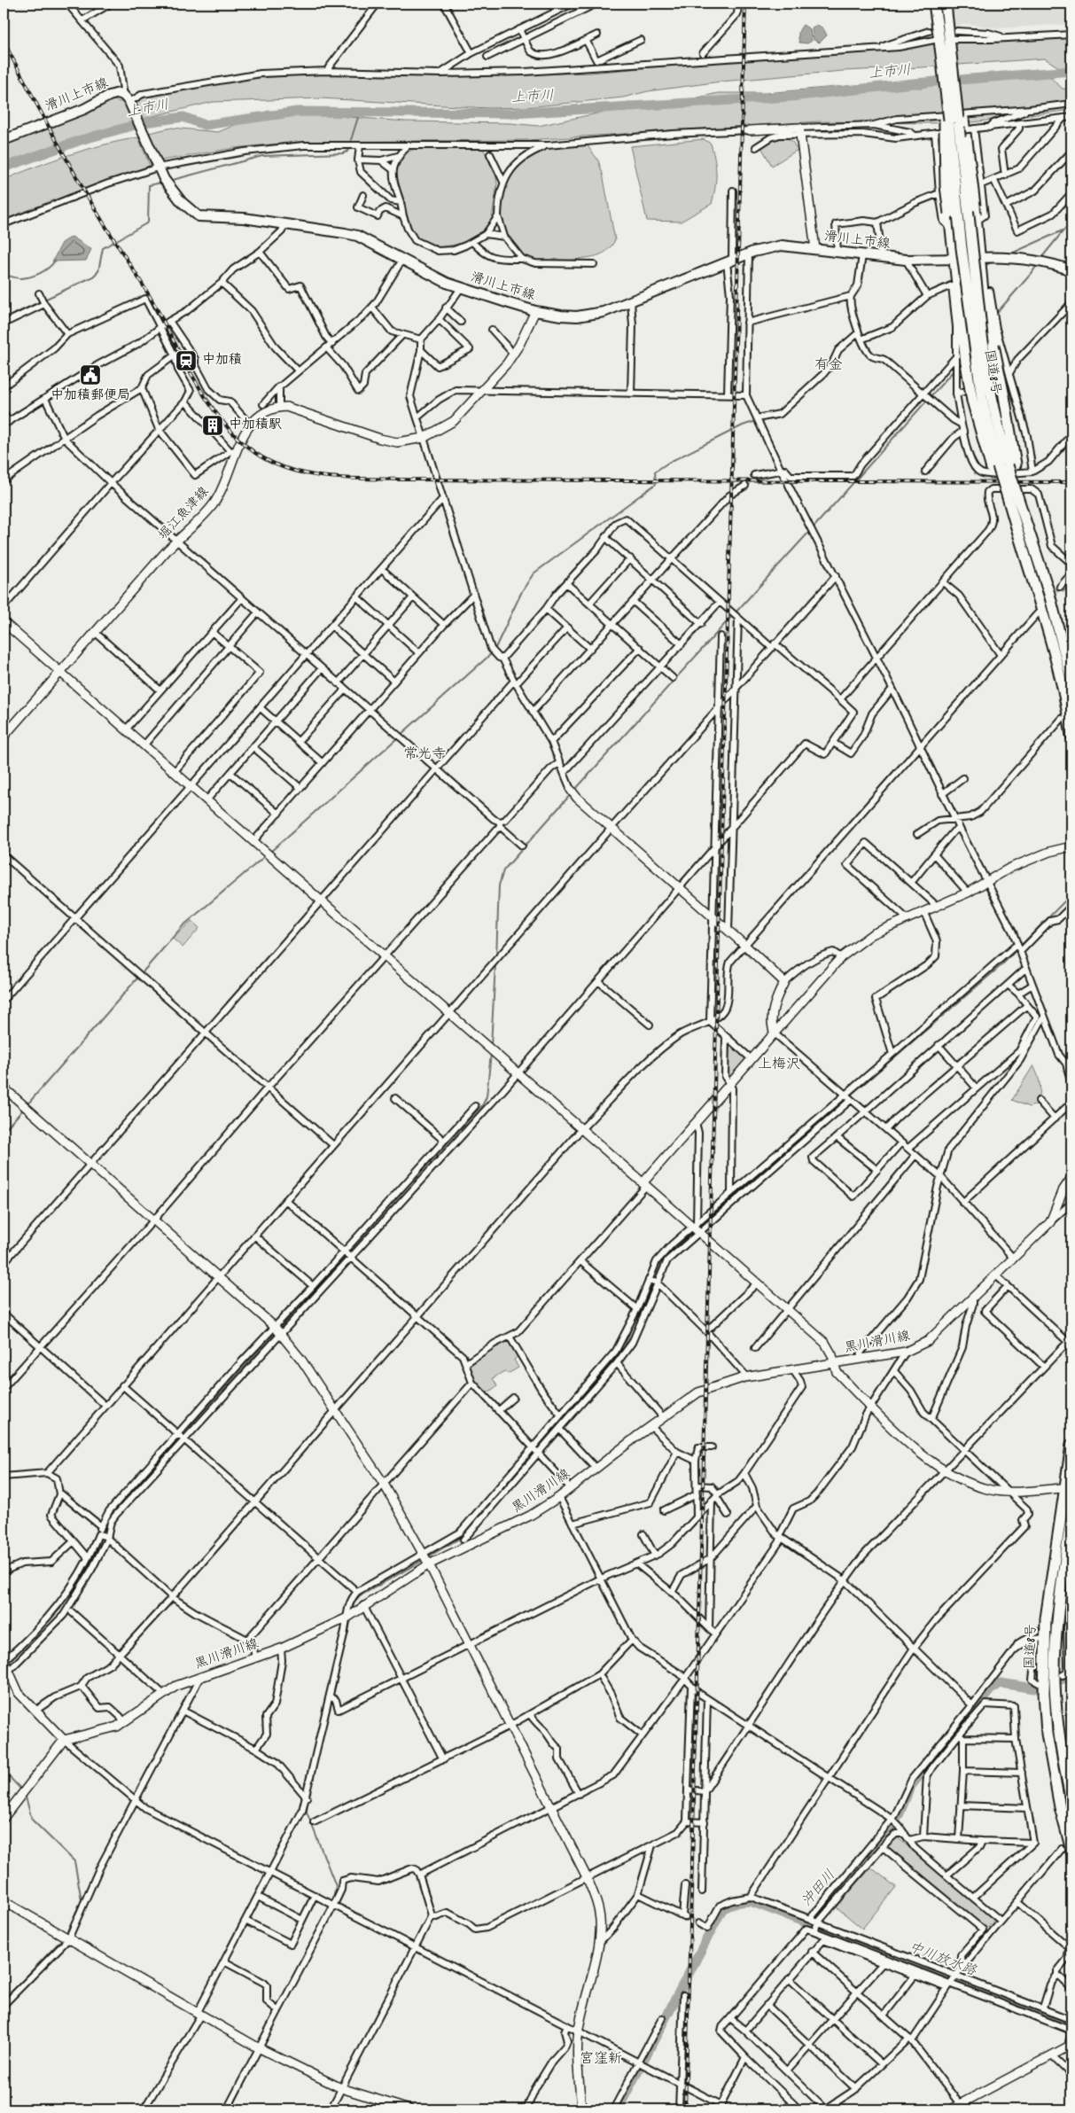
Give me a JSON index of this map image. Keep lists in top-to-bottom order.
{
  "streets": {
    "highway": ["国道8号"],
    "main road": ["滑川上市線"],
    "street": ["堀江魚津線", "黒川滑川線"]
  },
  "districts": [
    "有金",
    "常光寺",
    "上梅沢",
    "宮窪新"
  ],
  "water": ["上市川", "沖田川", "中川放水路"],
  "places": {
    "station": ["中加積"],
    "public building": ["中加積郵便局"],
    "building": ["中加積駅"]
  }
}
